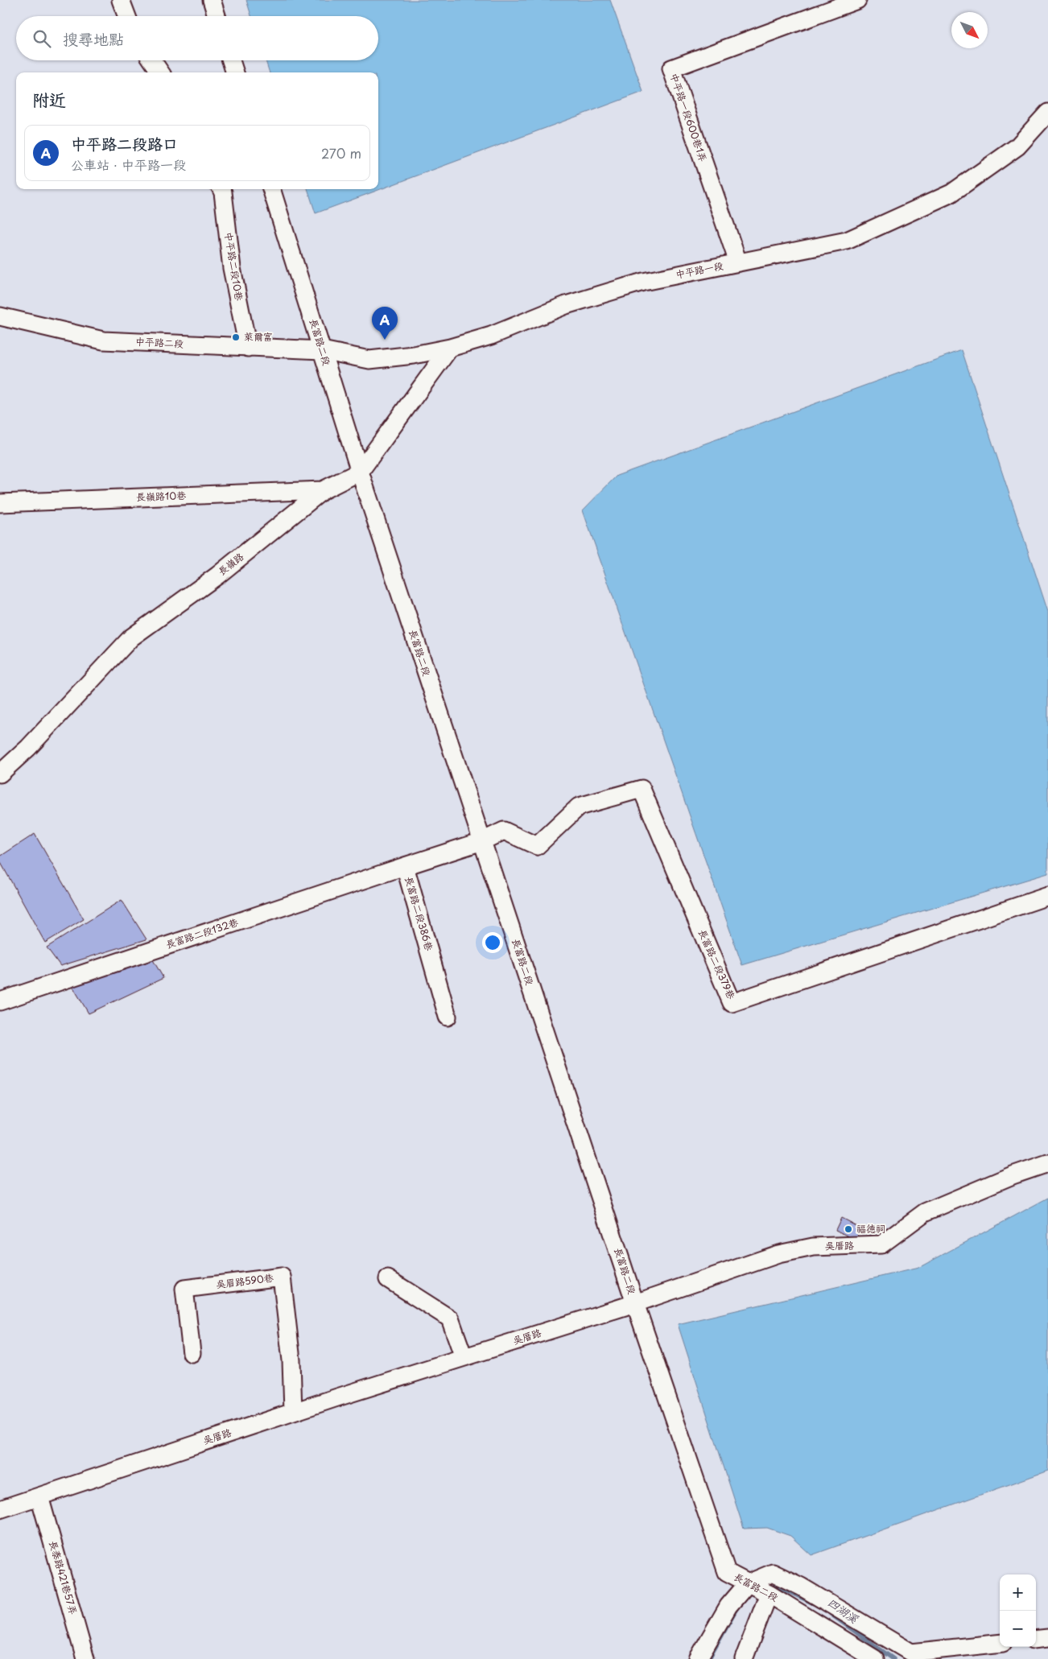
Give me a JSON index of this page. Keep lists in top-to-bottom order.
{
  "streets": {
    "street": [
      "中平路一段600巷1弄",
      "中平路二段10巷",
      "中平路一段",
      "長富路二段",
      "中平路二段",
      "長嶺路10巷",
      "長嶺路",
      "長富路二段386巷",
      "長富路二段132巷",
      "長富路二段379巷",
      "吳厝路",
      "吳眉路590巷",
      "長泰路421巷57弄"
    ]
  },
  "crossings": [
    ["中平路一段600巷1弄", "中平路一段"],
    ["中平路二段10巷", "中平路二段"],
    ["中平路一段", "長富路二段"],
    ["中平路一段", "中平路二段"],
    ["中平路一段", "長嶺路"],
    ["長富路二段", "中平路二段"],
    ["長富路二段", "長嶺路"],
    ["長富路二段", "長富路二段386巷"],
    ["長富路二段", "長富路二段379巷"],
    ["長富路二段", "吳厝路"],
    ["長嶺路10巷", "長嶺路"],
    ["長富路二段386巷", "長富路二段132巷"],
    ["長富路二段386巷", "長富路二段379巷"],
    ["吳厝路", "吳眉路590巷"],
    ["吳厝路", "長泰路421巷57弄"]
  ],
  "water": ["四湖溪"],
  "places": ["萊爾富", "福德祠"],
  "north": "bottom right",
  "page": {
    "search": "搜尋地點",
    "heading": "附近",
    "list": [
      {
        "mark": "A",
        "name": "中平路二段路口",
        "note": "公車站 · 中平路一段",
        "value": "270 m"
      }
    ],
    "pins": "A",
    "map_buttons": ["+", "−"]
  }
}
